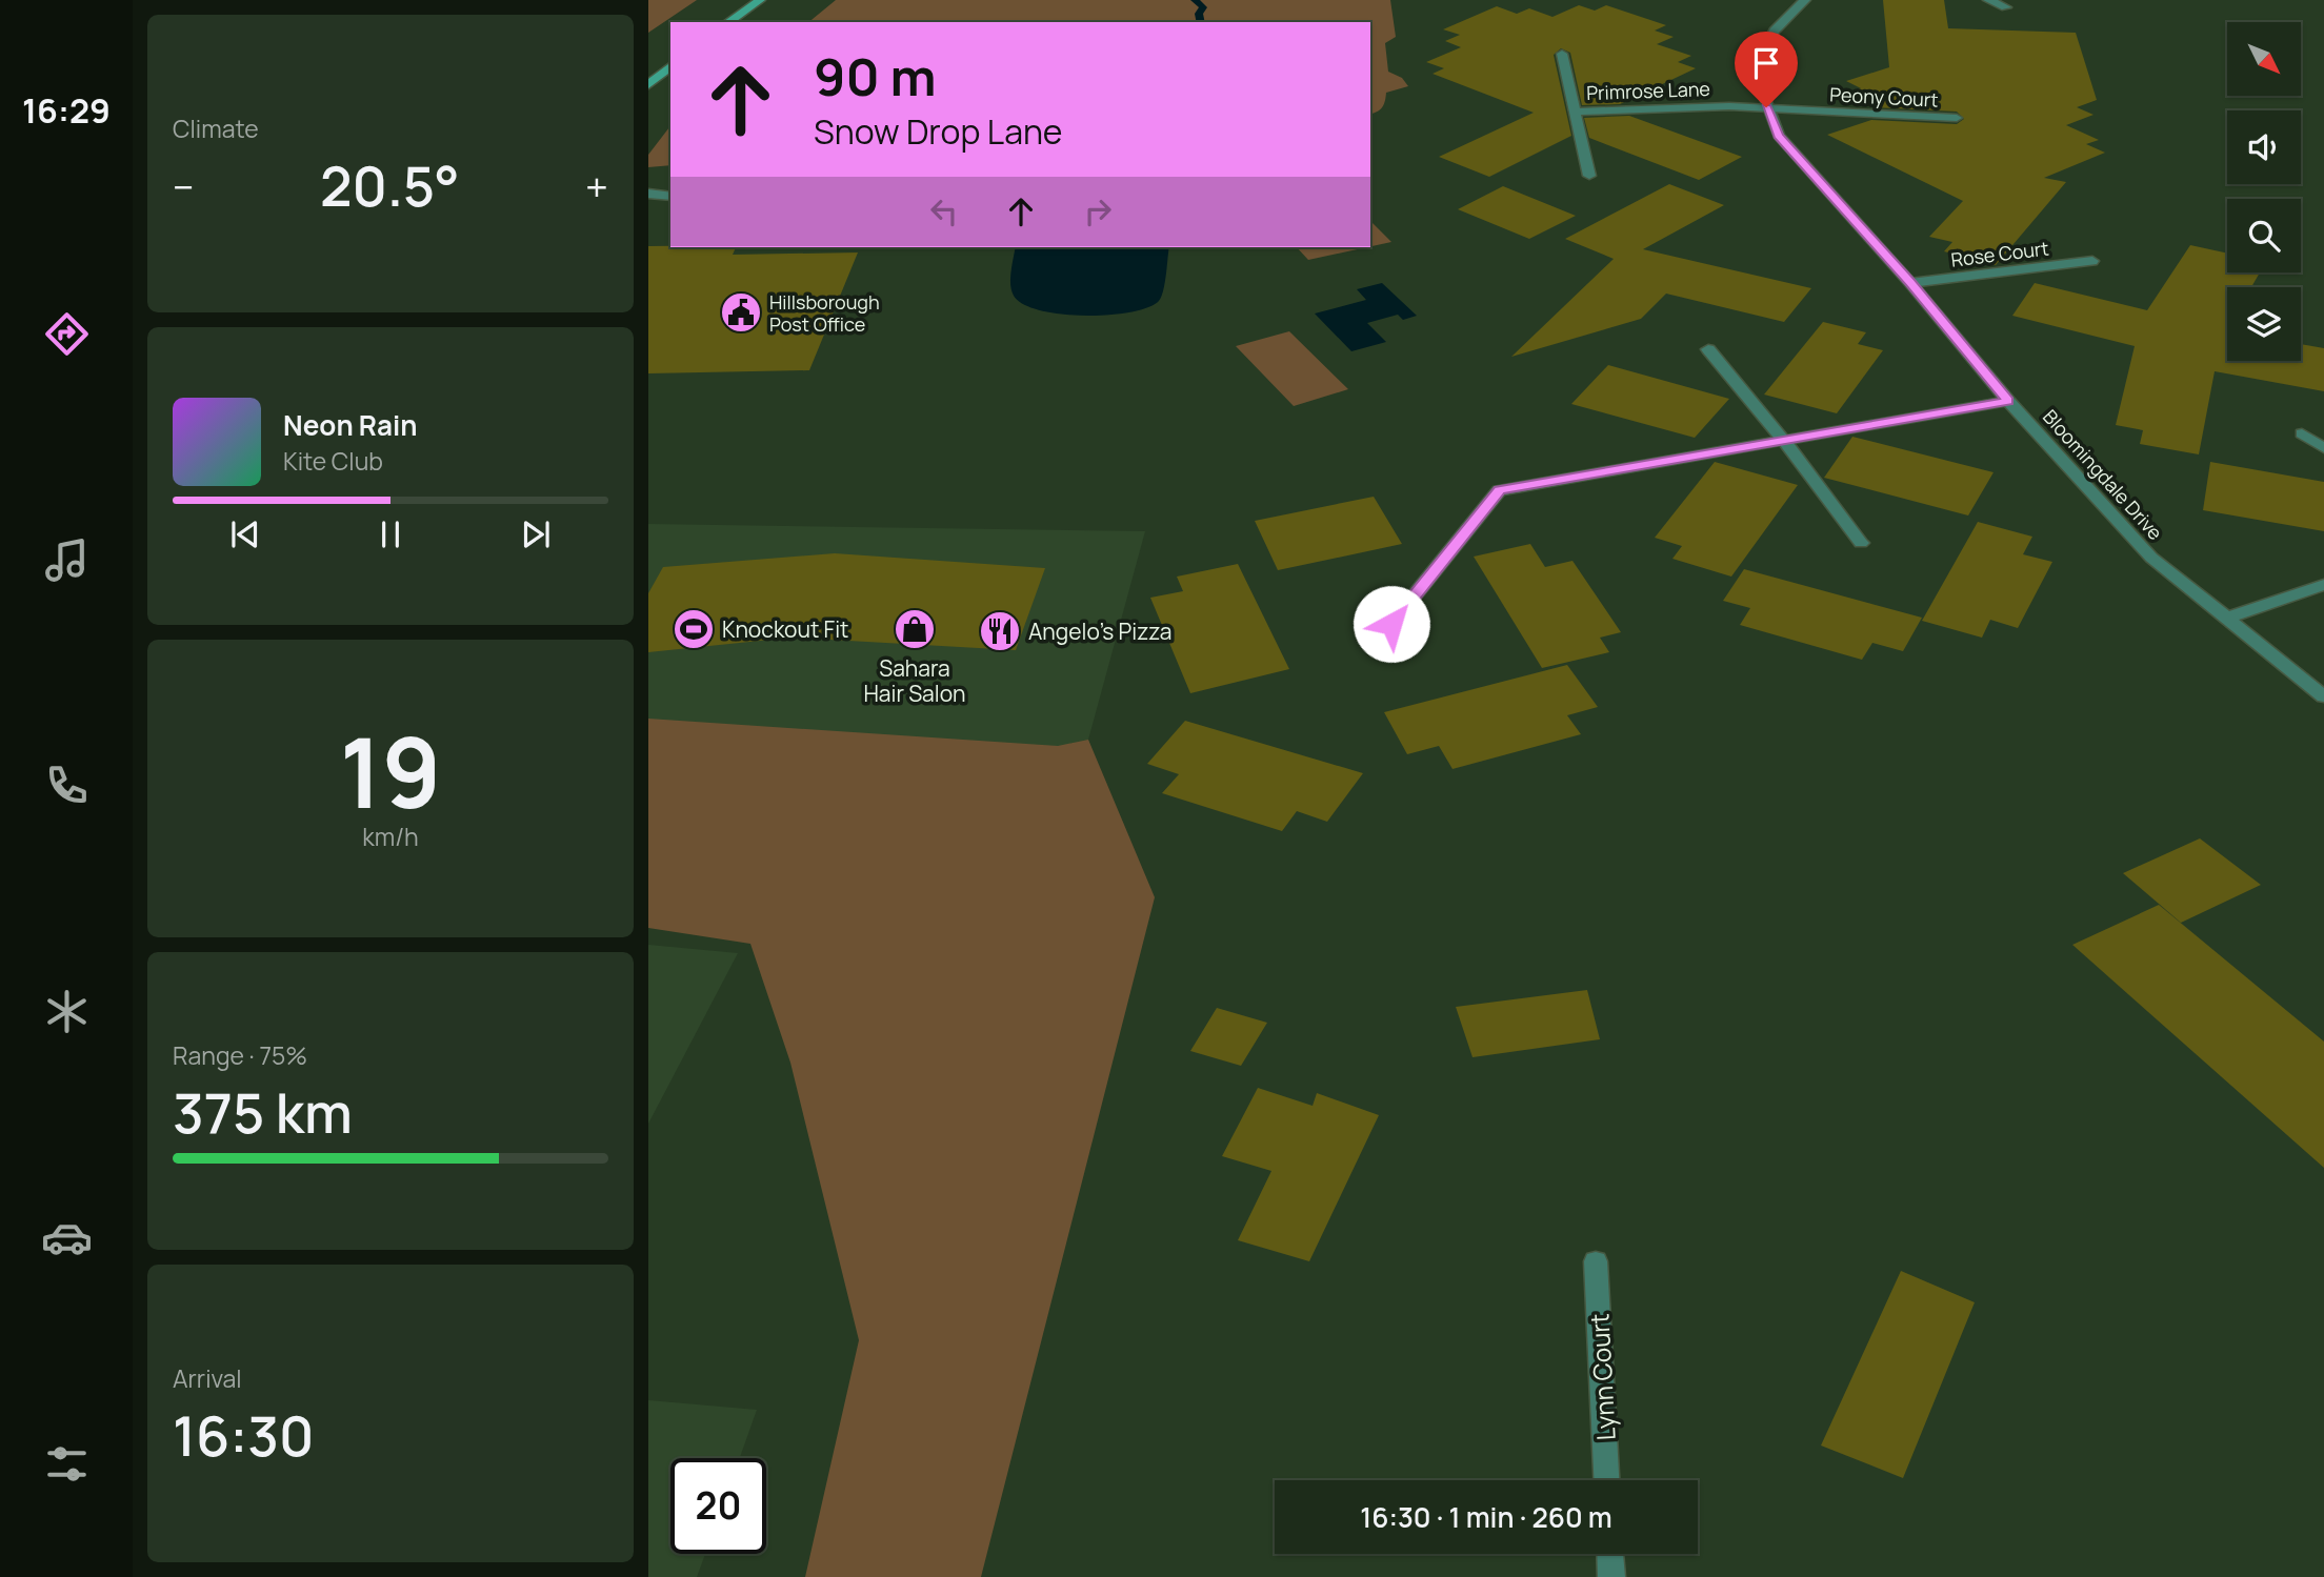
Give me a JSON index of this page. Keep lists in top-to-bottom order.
{
  "streets": {
    "street": [
      "Primrose Lane",
      "Peony Court",
      "Rose Court",
      "Bloomingdale Drive",
      "Lynn Court"
    ]
  },
  "crossings": [
    ["Primrose Lane", "Peony Court"],
    ["Primrose Lane", "Bloomingdale Drive"],
    ["Peony Court", "Bloomingdale Drive"],
    ["Rose Court", "Bloomingdale Drive"]
  ],
  "places": {
    "public building": ["Hillsborough Post Office"],
    "sports": ["Knockout Fit"],
    "shop": ["Sahara Hair Salon"],
    "restaurant": ["Angelo's Pizza"]
  },
  "north": "bottom right",
  "page": {
    "tabs": "16:29",
    "tile": [
      "Climate",
      ["19", "km/h"],
      ["Range · 75%", "375 km"],
      ["Arrival", "16:30"]
    ],
    "turn": ["90 m", "Snow Drop Lane"],
    "heat": ["−", "20.5°", "+"],
    "song": ["Neon Rain", "Kite Club"],
    "limit": "20",
    "trip": "16:30 · 1 min · 260 m"
  }
}
